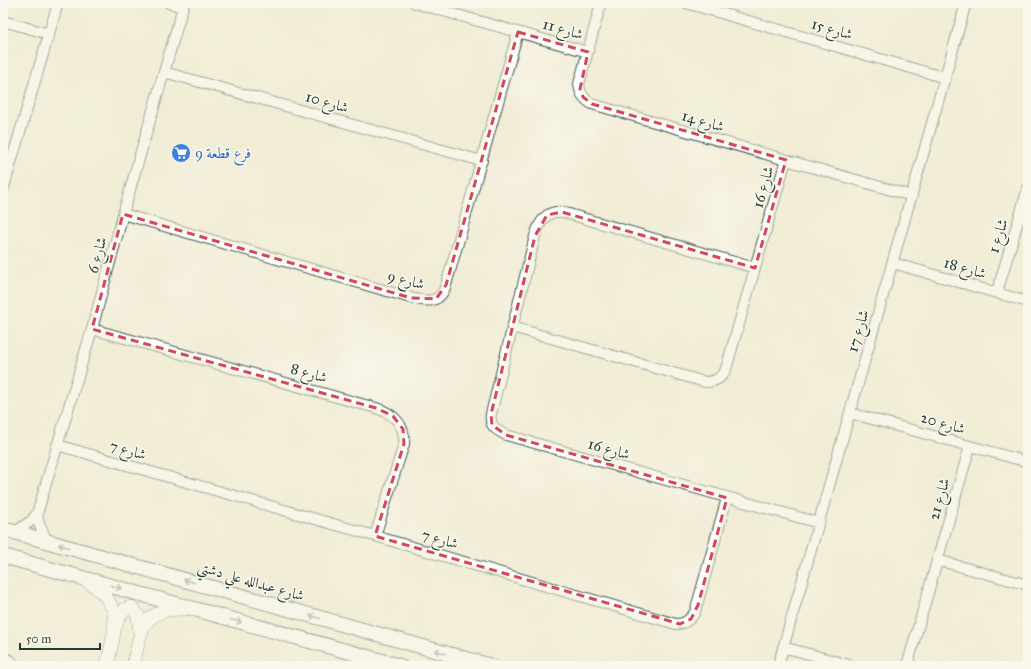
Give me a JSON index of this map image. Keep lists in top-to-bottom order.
{
  "streets": {
    "main road": ["شارع عبدالله علي دشتي"],
    "street": [
      "شارع 11",
      "شارع 15",
      "شارع 10",
      "شارع 14",
      "شارع 16",
      "شارع 1",
      "شارع 6",
      "شارع 18",
      "شارع 9",
      "شارع 17",
      "شارع 8",
      "شارع 20",
      "شارع 7",
      "شارع 21"
    ]
  },
  "crossings": [
    ["شارع 11", "شارع 14"],
    ["شارع 11", "شارع 9"],
    ["شارع 15", "شارع 17"],
    ["شارع 10", "شارع 6"],
    ["شارع 10", "شارع 9"],
    ["شارع 14", "شارع 16"],
    ["شارع 14", "شارع 17"],
    ["شارع 16", "شارع 17"],
    ["شارع 16", "شارع 7"],
    ["شارع 1", "شارع 18"],
    ["شارع 6", "شارع 9"],
    ["شارع 6", "شارع 8"],
    ["شارع 6", "شارع 7"],
    ["شارع 18", "شارع 17"],
    ["شارع 17", "شارع 20"],
    ["شارع 8", "شارع 7"],
    ["شارع 20", "شارع 21"]
  ],
  "places": {
    "supermarket": ["فرع قطعة 9"]
  },
  "scale_bar": "50 m"
}
